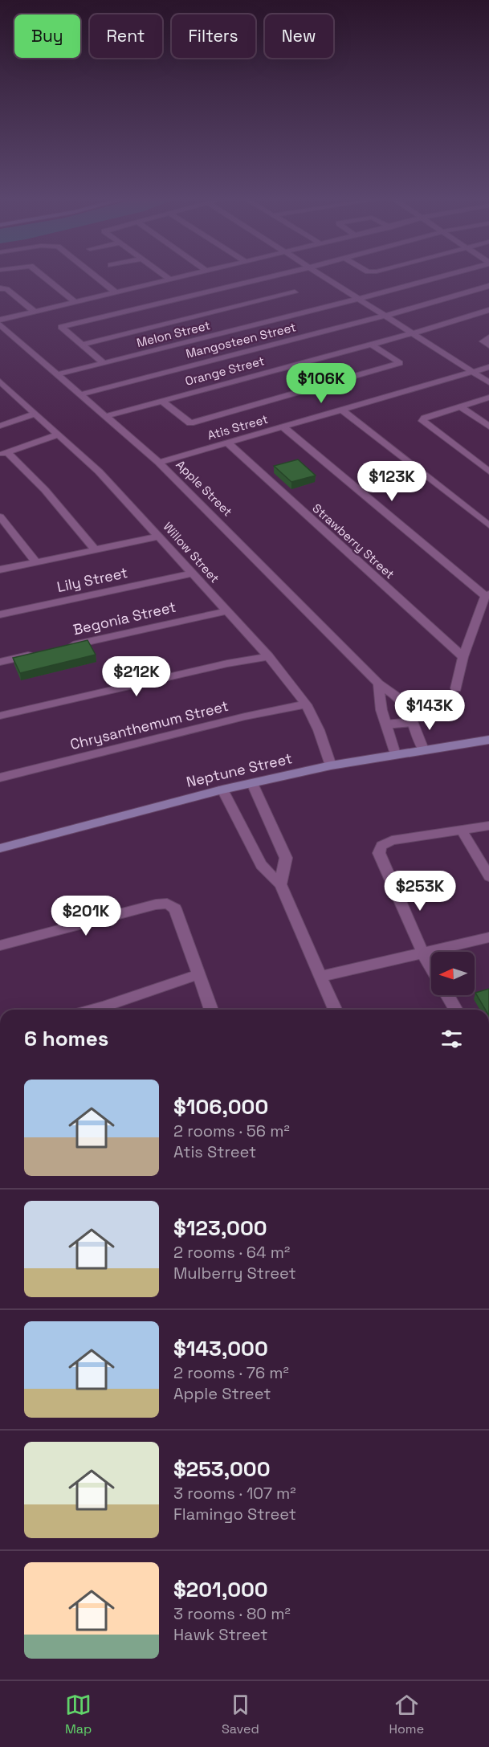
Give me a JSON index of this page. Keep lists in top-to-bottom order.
{
  "streets": {
    "street": [
      "Melon Street",
      "Mangosteen Street",
      "Orange Street",
      "Atis Street",
      "Apple Street",
      "Strawberry Street",
      "Willow Street",
      "Lily Street",
      "Begonia Street",
      "Chrysanthemum Street",
      "Neptune Street"
    ]
  },
  "crossings": [
    ["Melon Street", "Apple Street"],
    ["Mangosteen Street", "Apple Street"],
    ["Orange Street", "Apple Street"],
    ["Atis Street", "Apple Street"],
    ["Atis Street", "Strawberry Street"],
    ["Apple Street", "Neptune Street"],
    ["Willow Street", "Lily Street"],
    ["Willow Street", "Begonia Street"],
    ["Willow Street", "Chrysanthemum Street"],
    ["Willow Street", "Neptune Street"]
  ],
  "north": "left",
  "page": {
    "chip": [
      "Buy",
      "Rent",
      "Filters",
      "New"
    ],
    "price": [
      "$106K",
      "$123K",
      "$212K",
      "$143K",
      "$253K",
      "$201K"
    ],
    "heading": "6 homes",
    "list": [
      {
        "name": "$106,000",
        "note": "2 rooms · 56 m² · Atis Street"
      },
      {
        "name": "$123,000",
        "note": "2 rooms · 64 m² · Mulberry Street"
      },
      {
        "name": "$143,000",
        "note": "2 rooms · 76 m² · Apple Street"
      },
      {
        "name": "$253,000",
        "note": "3 rooms · 107 m² · Flamingo Street"
      },
      {
        "name": "$201,000",
        "note": "3 rooms · 80 m² · Hawk Street"
      }
    ],
    "tabs": ["Map", "Saved", "Home"]
  }
}
